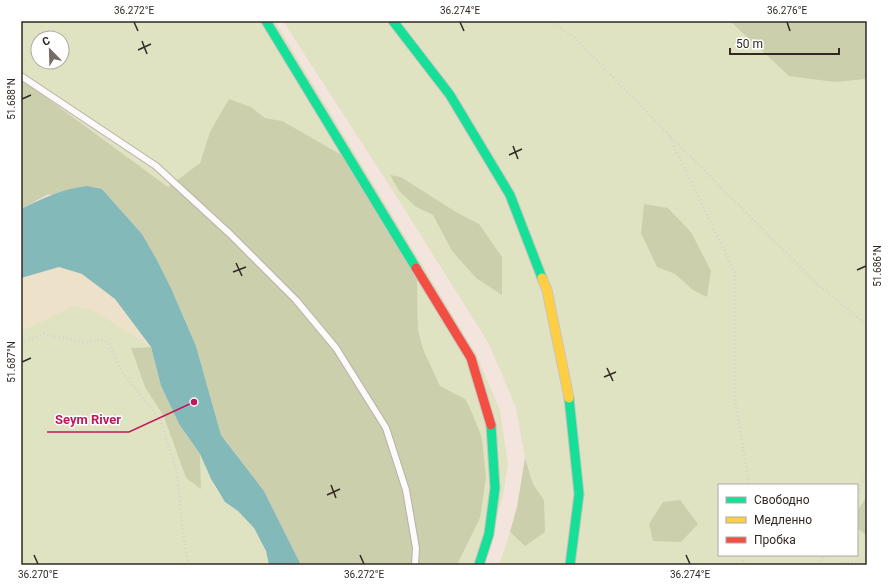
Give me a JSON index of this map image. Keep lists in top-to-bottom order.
{
  "places": ["Seym River"],
  "legend": ["Свободно", "Медленно", "Пробка"],
  "scale_bar": "50 m",
  "north": "top left",
  "coordinates": [
    "36.272°E",
    "36.274°E",
    "36.276°E",
    "51.688°N",
    "51.686°N",
    "51.687°N",
    "36.270°E"
  ]
}
